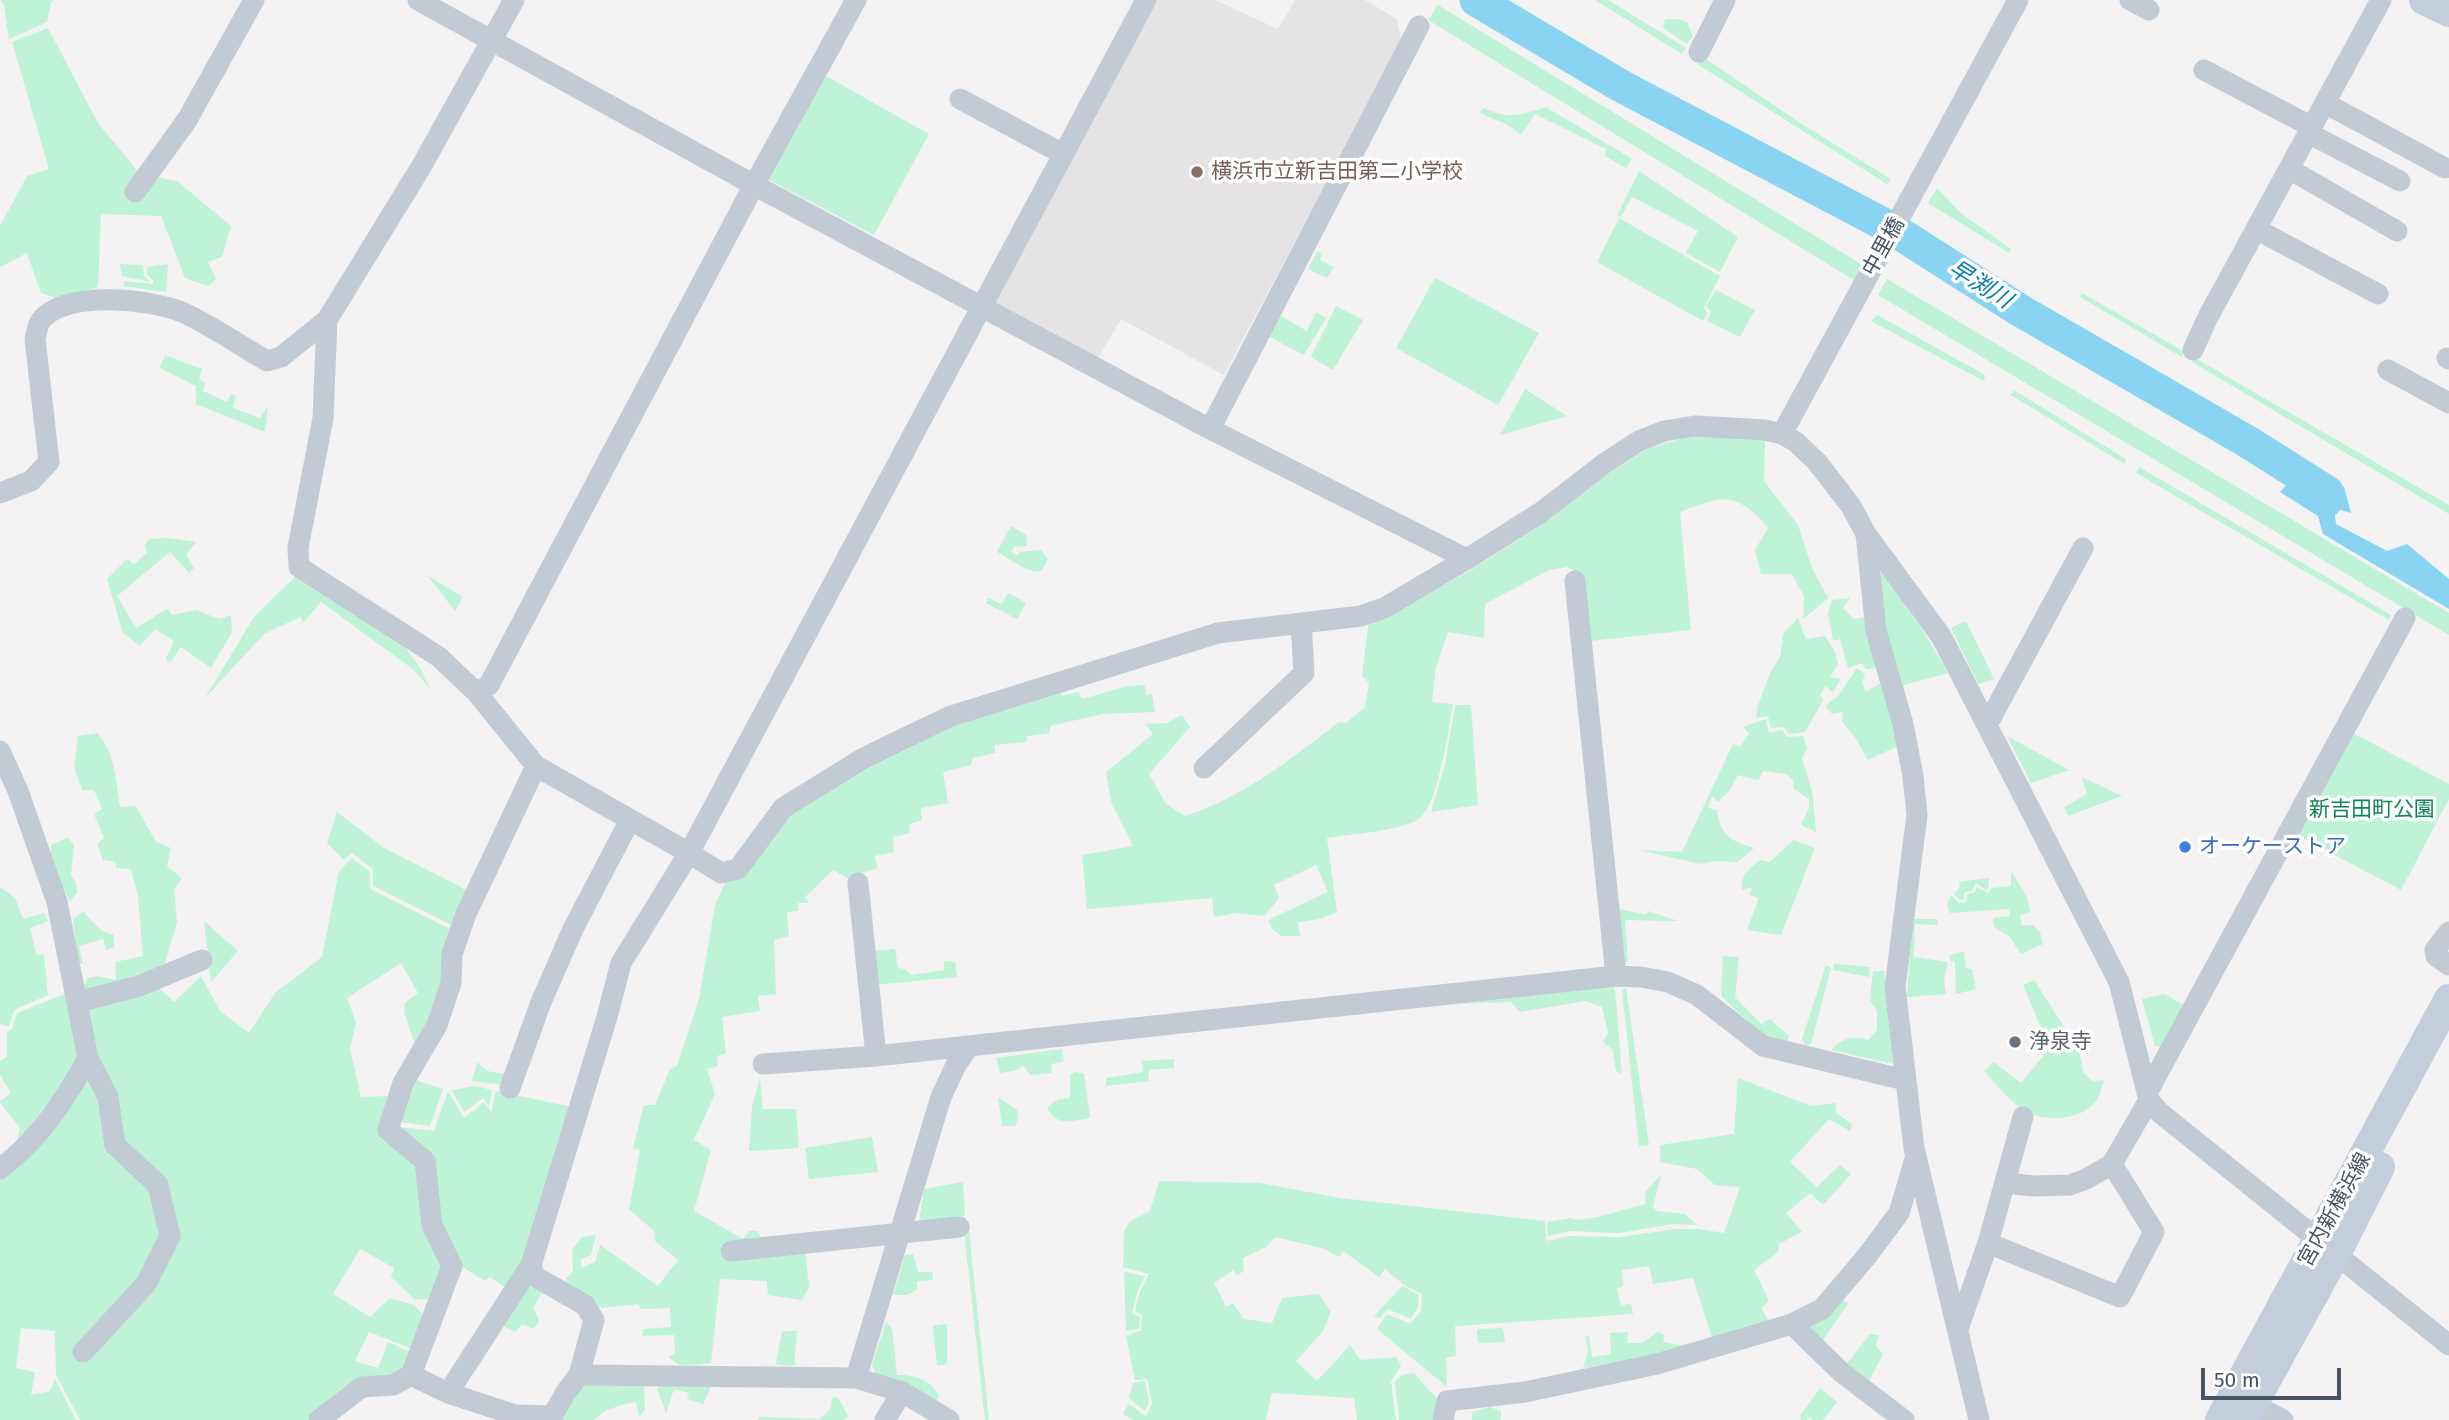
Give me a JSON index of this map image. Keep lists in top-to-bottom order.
{
  "streets": {
    "street": ["中里橋", "宮内新横浜線"]
  },
  "water": ["早渕川"],
  "parks": ["新吉田町公園"],
  "places": ["横浜市立新吉田第二小学校", "オーケーストア", "浄泉寺"],
  "scale_bar": "50 m"
}
